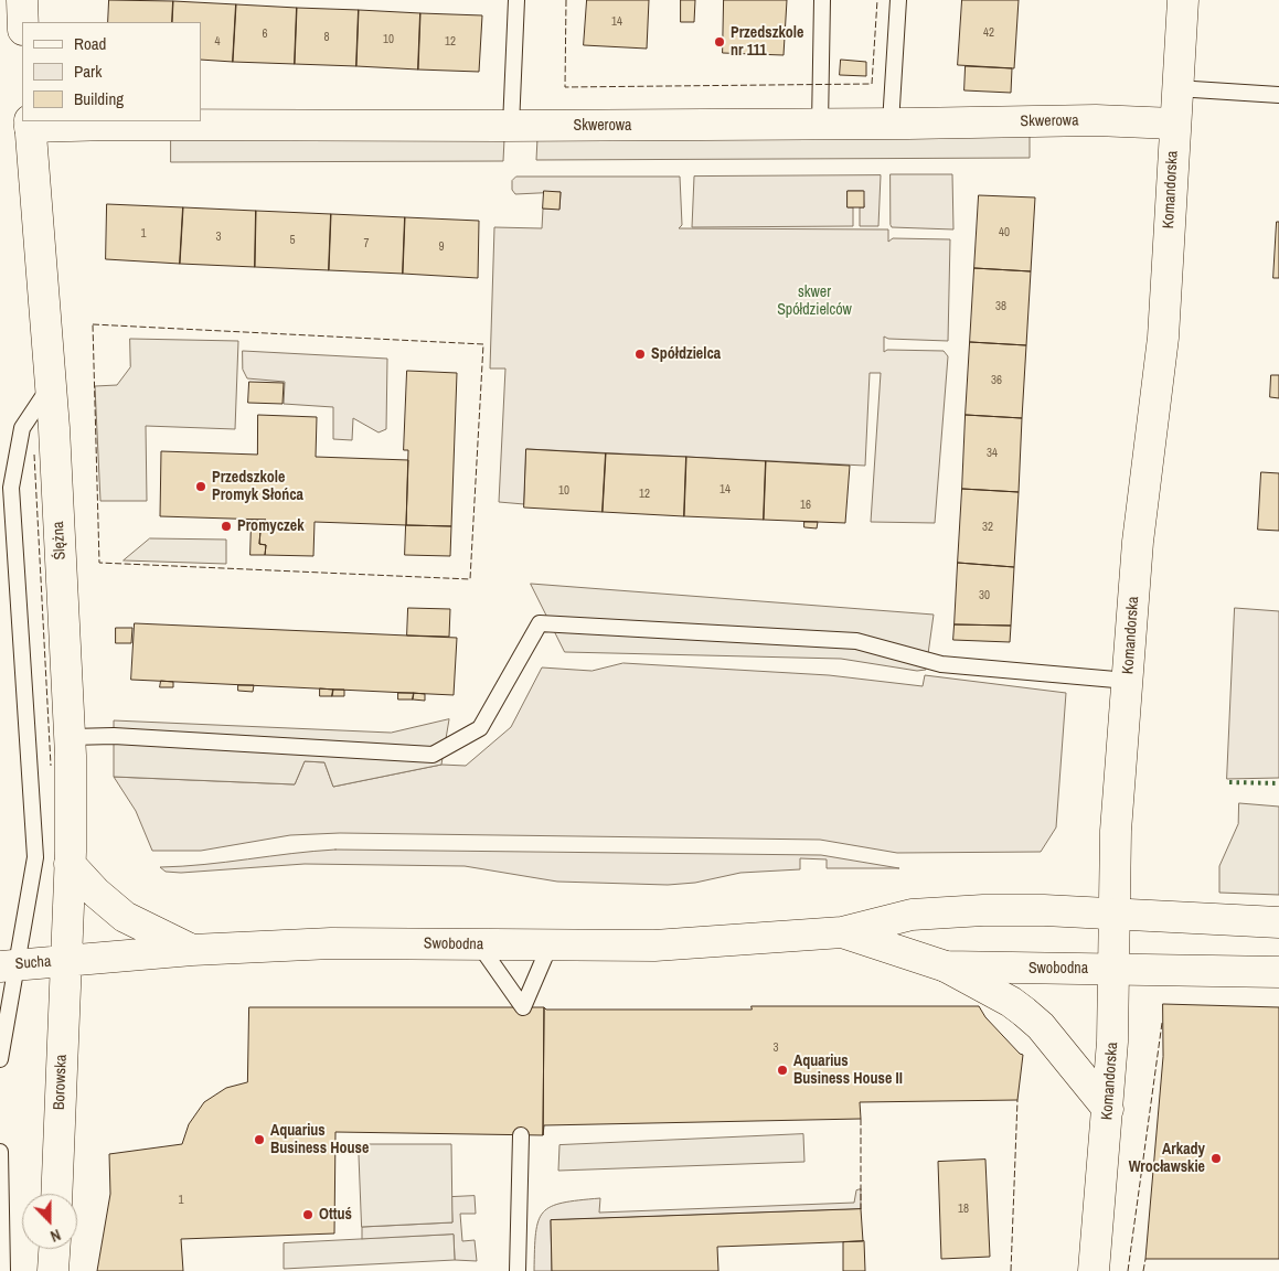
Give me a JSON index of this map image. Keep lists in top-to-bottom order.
{
  "streets": {
    "street": [
      "Skwerowa",
      "Komandorska",
      "Ślężna",
      "Swobodna",
      "Sucha",
      "Borowska"
    ]
  },
  "crossings": [
    ["Skwerowa", "Komandorska"],
    ["Skwerowa", "Ślężna"],
    ["Komandorska", "Swobodna"],
    ["Ślężna", "Swobodna"],
    ["Ślężna", "Sucha"],
    ["Ślężna", "Borowska"],
    ["Swobodna", "Sucha"],
    ["Swobodna", "Borowska"],
    ["Sucha", "Borowska"]
  ],
  "parks": ["skwer Spółdzielców"],
  "places": [
    "Przedszkole nr 111",
    "Spółdzielca",
    "Przedszkole Promyk Słońca",
    "Promyczek",
    "Aquarius Business House II",
    "Aquarius Business House",
    "Arkady Wrocławskie",
    "Ottuś"
  ],
  "house_numbers": [
    "14",
    "42",
    "6",
    "8",
    "10",
    "4",
    "12",
    "40",
    "1",
    "3",
    "5",
    "7",
    "9",
    "38",
    "36",
    "34",
    "14",
    "10",
    "12",
    "16",
    "32",
    "30",
    "3",
    "1",
    "18"
  ],
  "legend": ["Road", "Park", "Building"],
  "north": "bottom"
}
